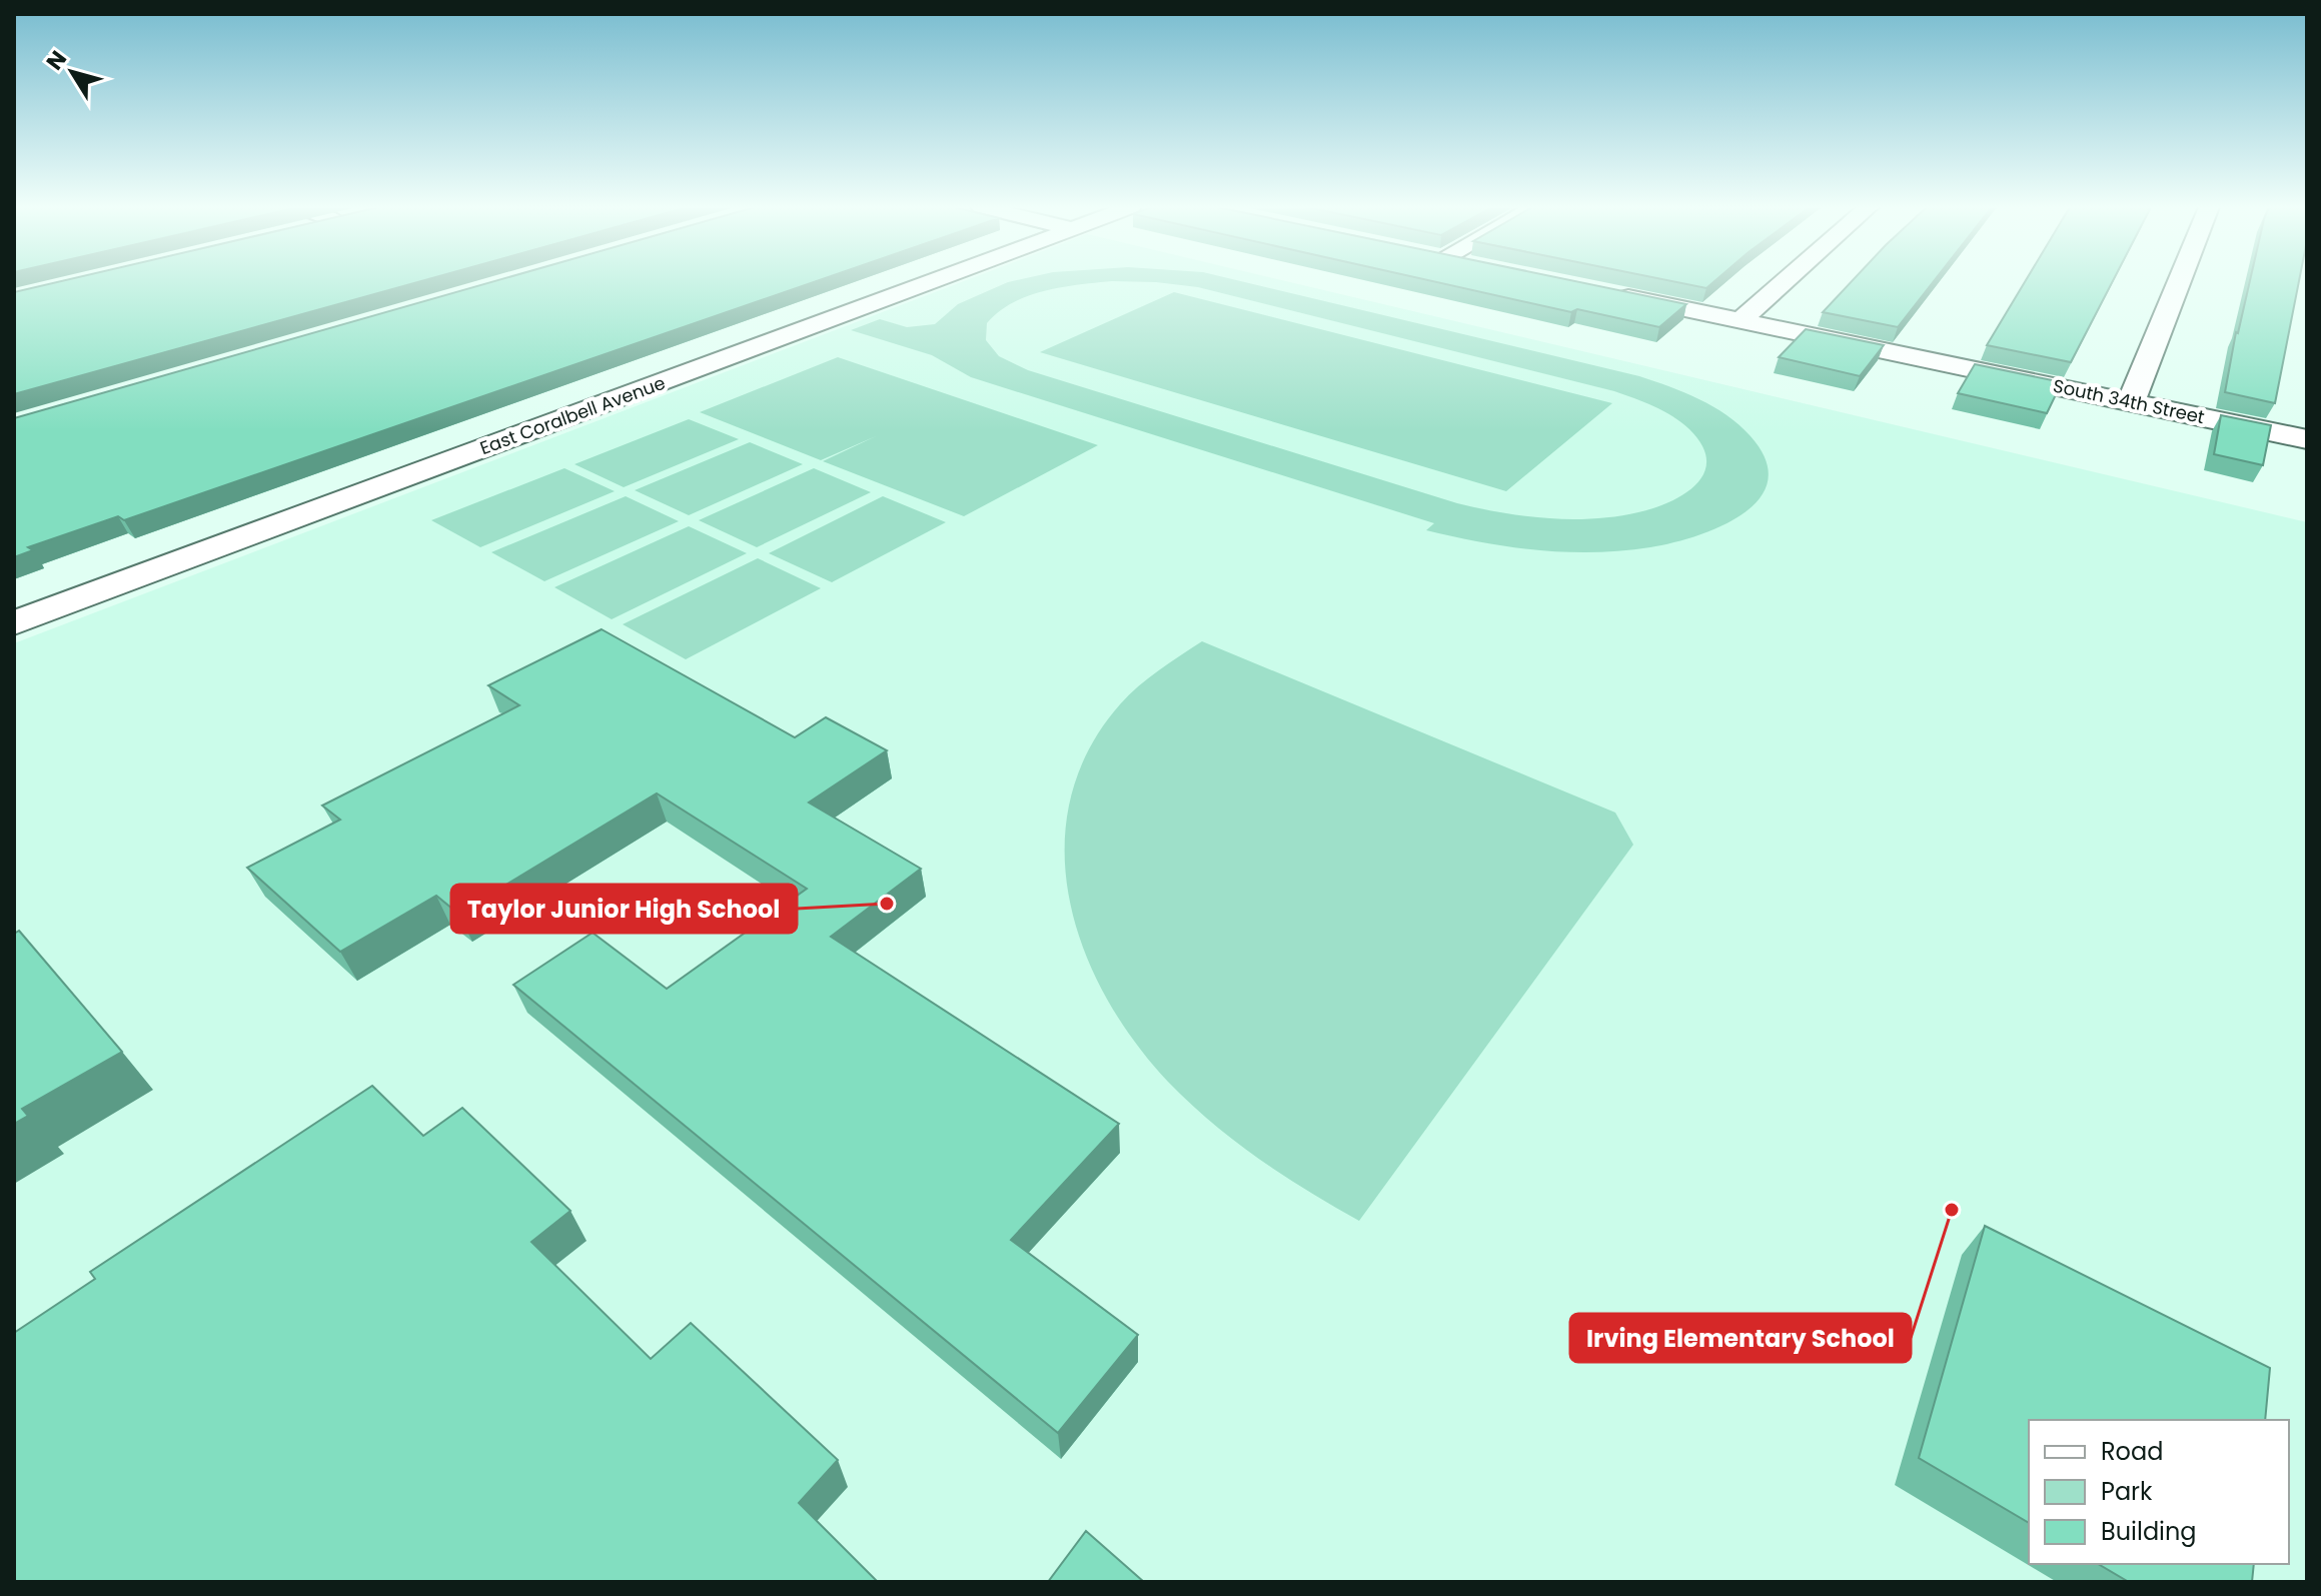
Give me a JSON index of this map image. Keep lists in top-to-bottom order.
{
  "streets": {
    "street": ["South 34th Street", "East Coralbell Avenue"]
  },
  "places": ["Taylor Junior High School", "Irving Elementary School"],
  "legend": ["Road", "Park", "Building"],
  "north": "top left"
}
